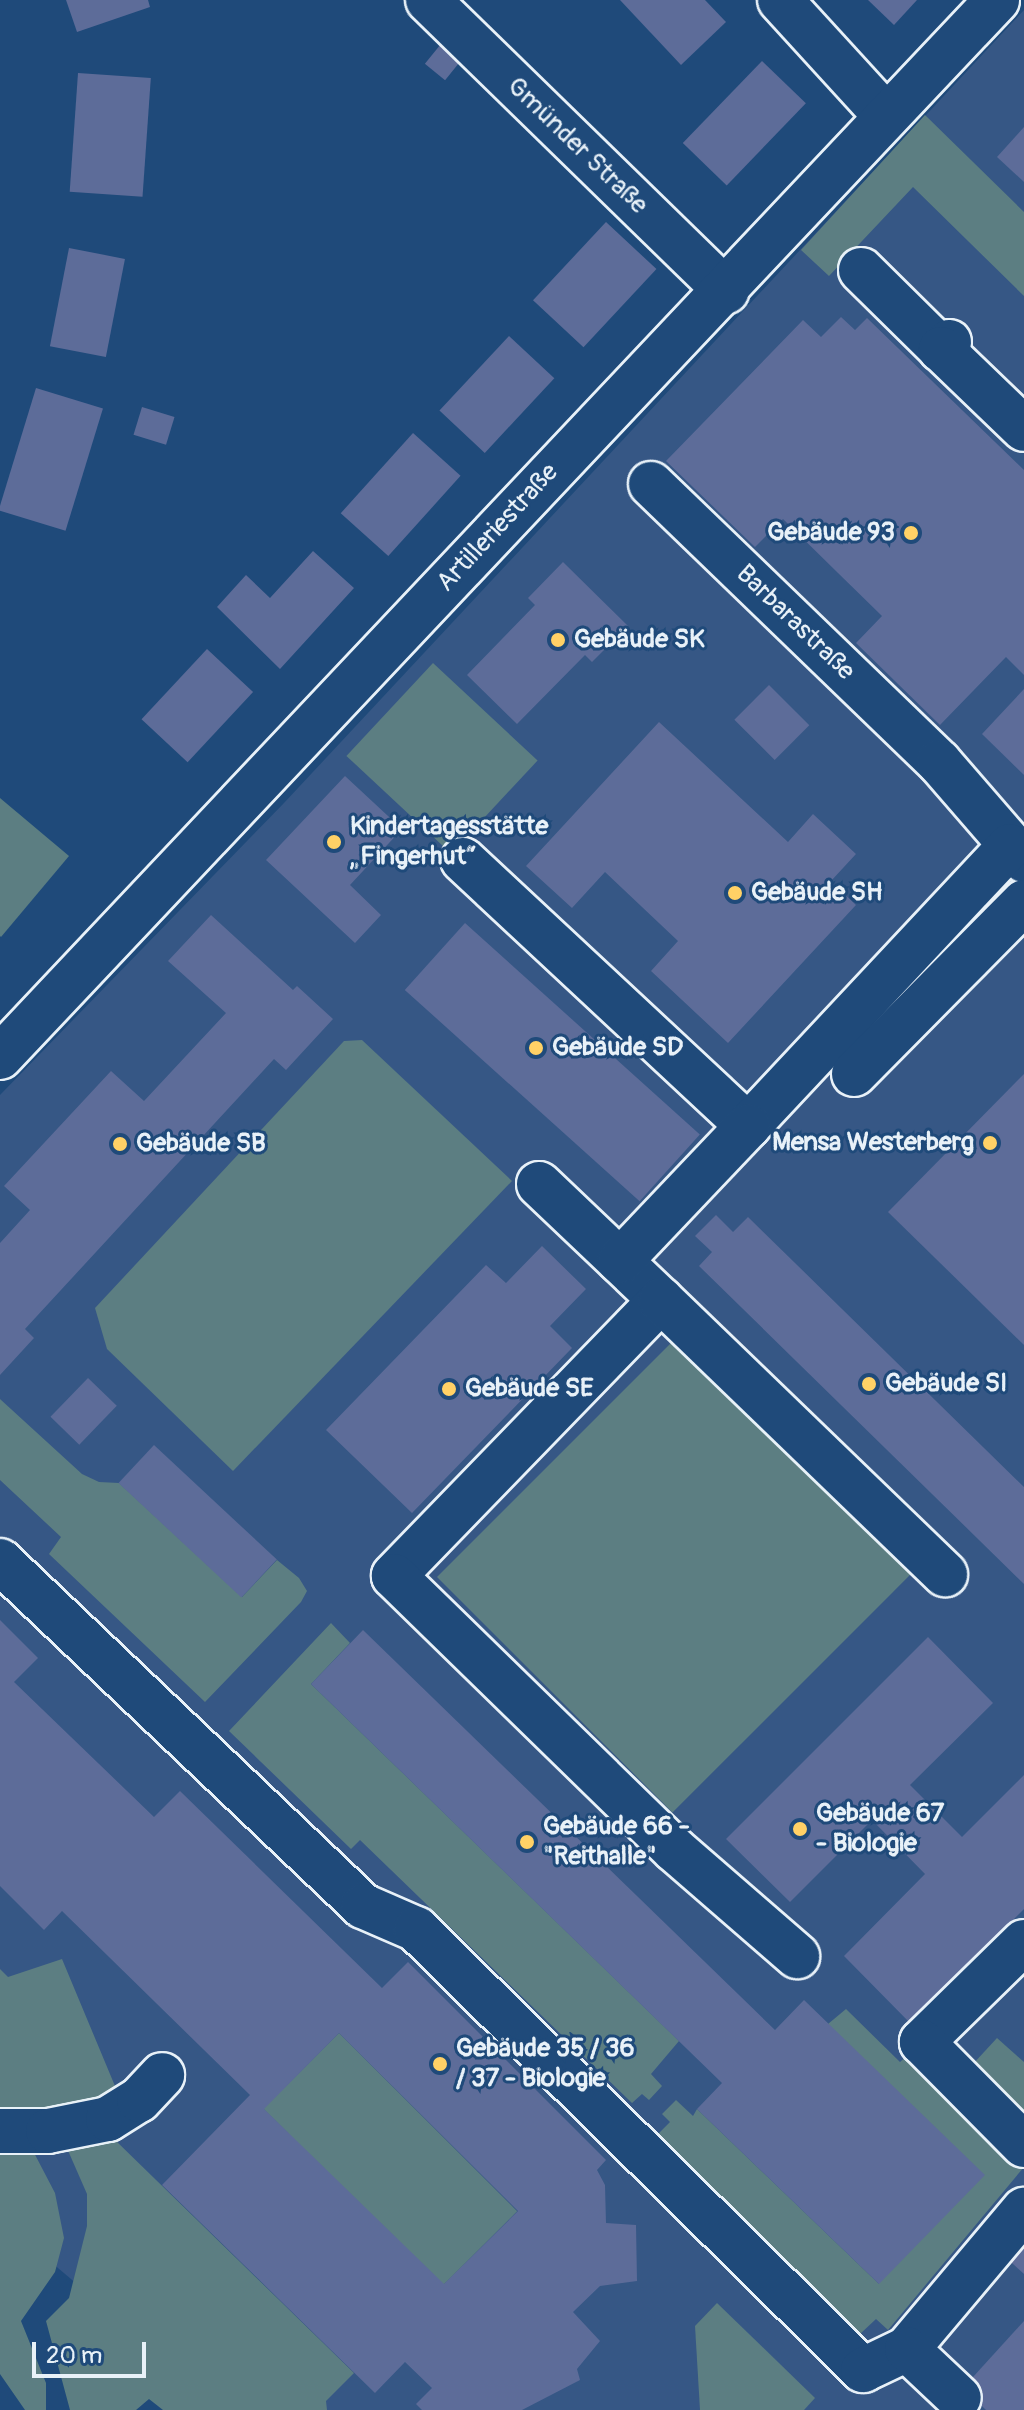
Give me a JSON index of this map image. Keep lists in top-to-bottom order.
{
  "streets": {
    "street": ["Gmünder Straße", "Artilleriestraße", "Barbarastraße"]
  },
  "crossings": [
    ["Gmünder Straße", "Artilleriestraße"]
  ],
  "places": [
    "Gebäude 93",
    "Gebäude SK",
    "Kindertagesstätte „Fingerhut“",
    "Gebäude SH",
    "Gebäude SD",
    "Mensa Westerberg",
    "Gebäude SB",
    "Gebäude SI",
    "Gebäude SE",
    "Gebäude 67 - Biologie",
    "Gebäude 66 - \"Reithalle\"",
    "Gebäude 35 / 36 / 37 - Biologie"
  ],
  "scale_bar": "20 m"
}
